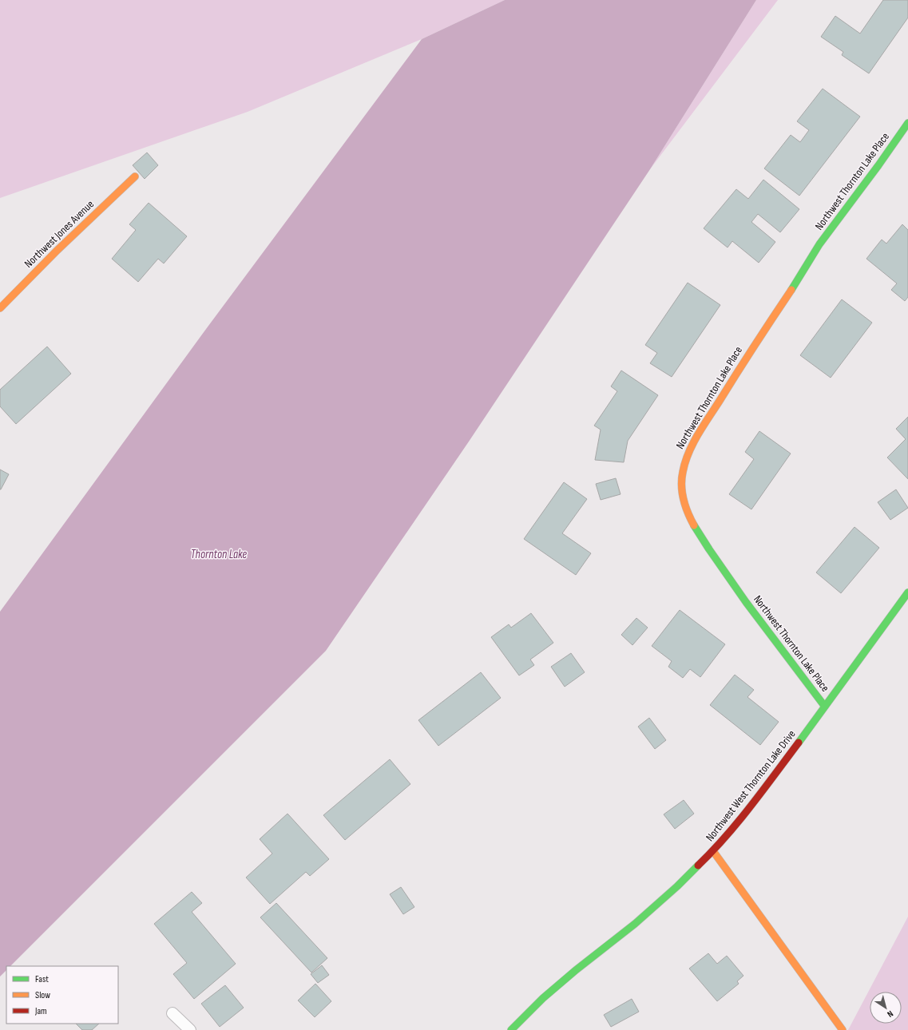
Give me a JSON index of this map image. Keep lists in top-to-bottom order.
{
  "streets": {
    "street": ["Northwest Thornton Lake Place", "Northwest Jones Avenue", "Northwest West Thornton Lake Drive"]
  },
  "crossings": [
    ["Northwest Thornton Lake Place", "Northwest West Thornton Lake Drive"]
  ],
  "water": ["Thornton Lake"],
  "legend": ["Fast", "Slow", "Jam"],
  "north": "bottom right"
}
